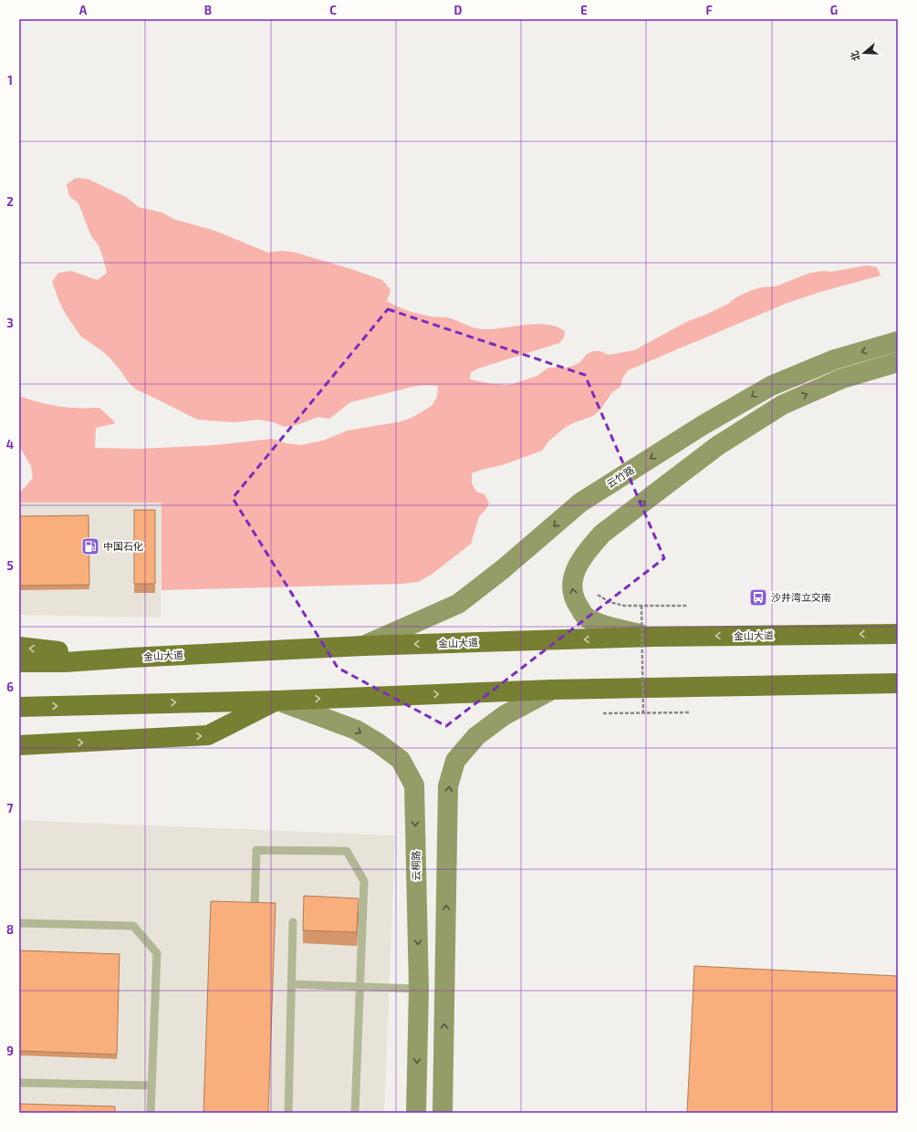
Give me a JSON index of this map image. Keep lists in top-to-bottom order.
{
  "streets": {
    "highway": ["金山大道"],
    "main road": ["云竹路", "云桐路"]
  },
  "crossings": [
    ["云竹路", "金山大道"]
  ],
  "one_way": ["云竹路", "云桐路"],
  "places": {
    "fuel station": ["中国石化"],
    "bus stop": ["沙井湾立交南"]
  },
  "north": "left",
  "grid": {
    "columns": [
      "A",
      "B",
      "C",
      "D",
      "E",
      "F",
      "G"
    ],
    "rows": [
      "1",
      "2",
      "3",
      "4",
      "5",
      "6",
      "7",
      "8",
      "9"
    ]
  }
}
